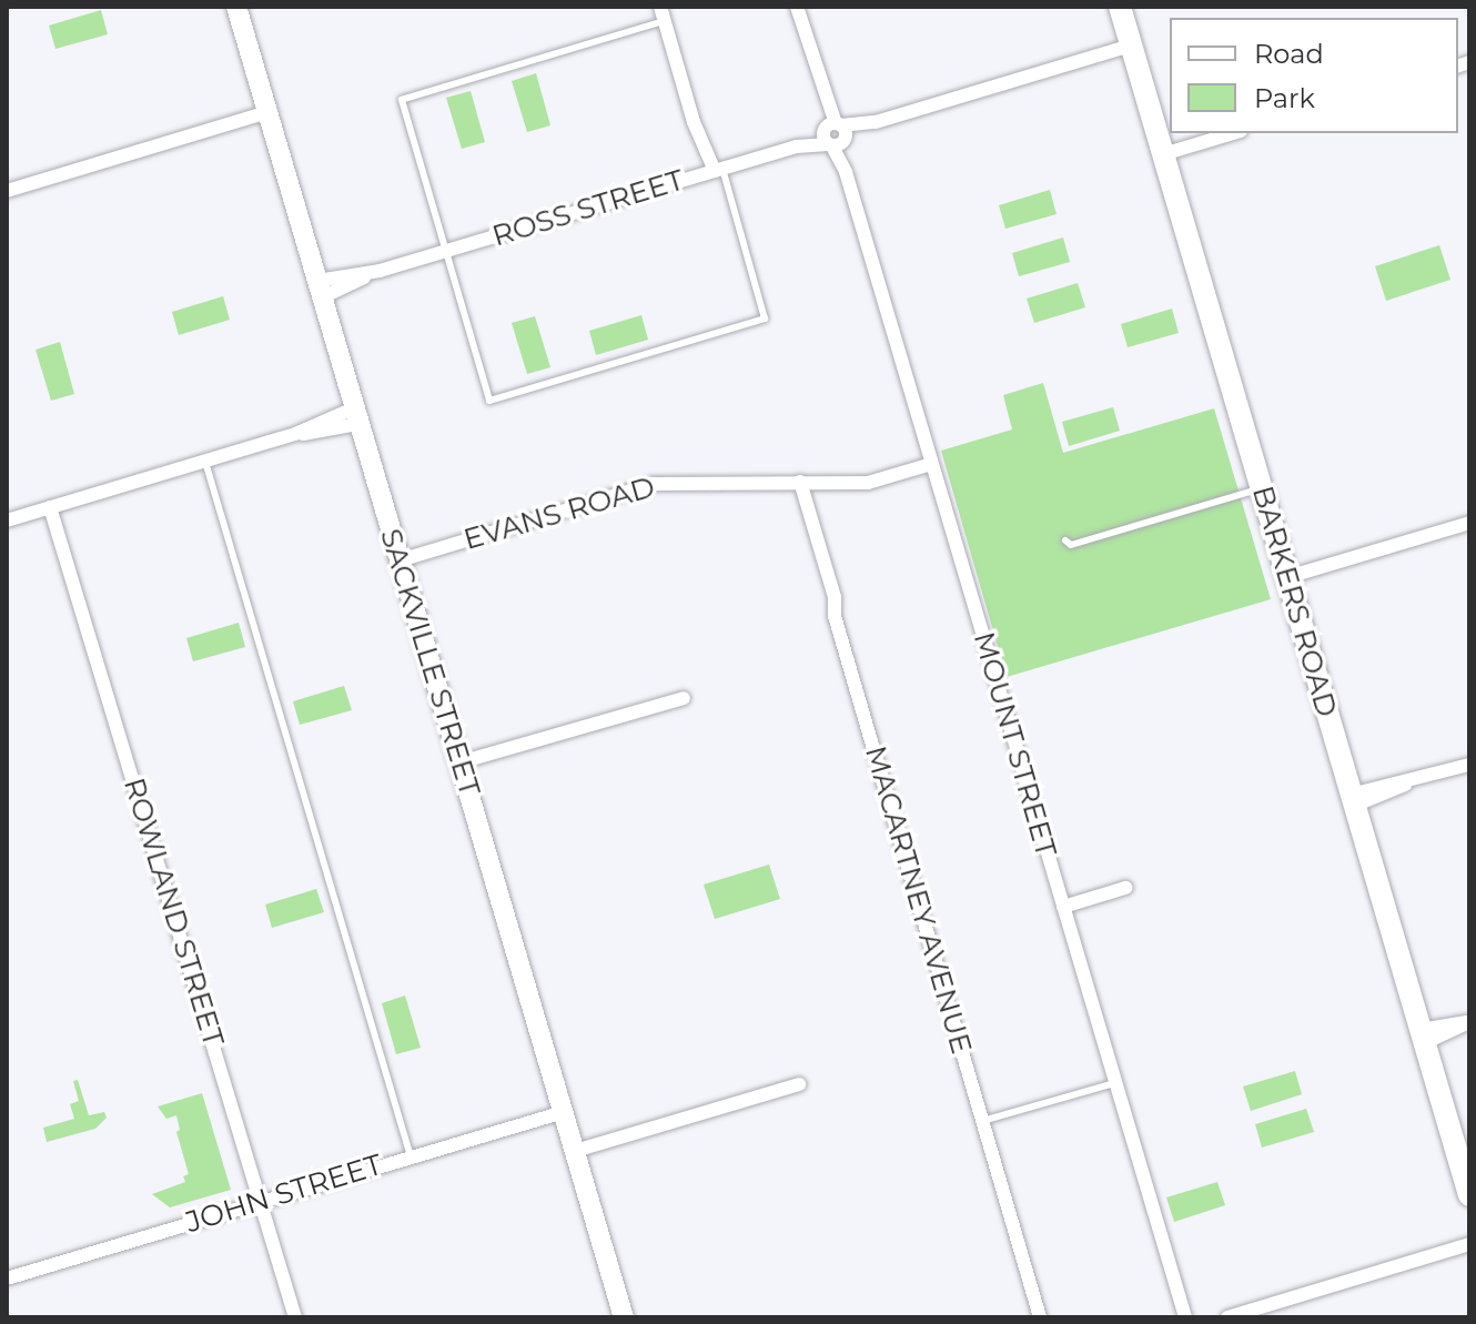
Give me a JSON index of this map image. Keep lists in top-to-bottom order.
{
  "streets": {
    "main road": ["BARKERS ROAD"],
    "street": [
      "ROSS STREET",
      "EVANS ROAD",
      "SACKVILLE STREET",
      "MOUNT STREET",
      "MACARTNEY AVENUE",
      "ROWLAND STREET",
      "JOHN STREET"
    ]
  },
  "crossings": [
    ["ROSS STREET", "BARKERS ROAD"],
    ["ROSS STREET", "SACKVILLE STREET"],
    ["ROSS STREET", "MOUNT STREET"],
    ["EVANS ROAD", "SACKVILLE STREET"],
    ["EVANS ROAD", "MOUNT STREET"],
    ["EVANS ROAD", "MACARTNEY AVENUE"],
    ["SACKVILLE STREET", "JOHN STREET"],
    ["ROWLAND STREET", "JOHN STREET"]
  ],
  "legend": ["Road", "Park"]
}
